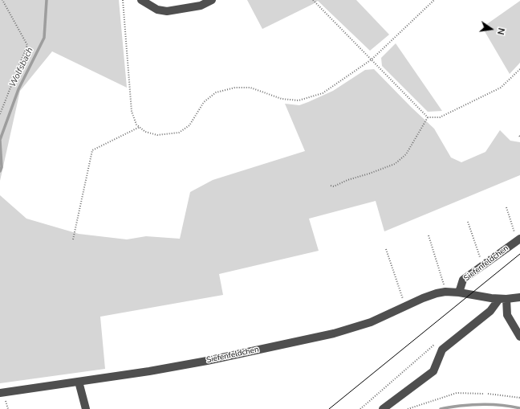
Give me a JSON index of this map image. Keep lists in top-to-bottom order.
{
  "streets": {
    "street": ["Siefenfeldchen"]
  },
  "water": ["Wolfsbach"],
  "north": "right"
}
